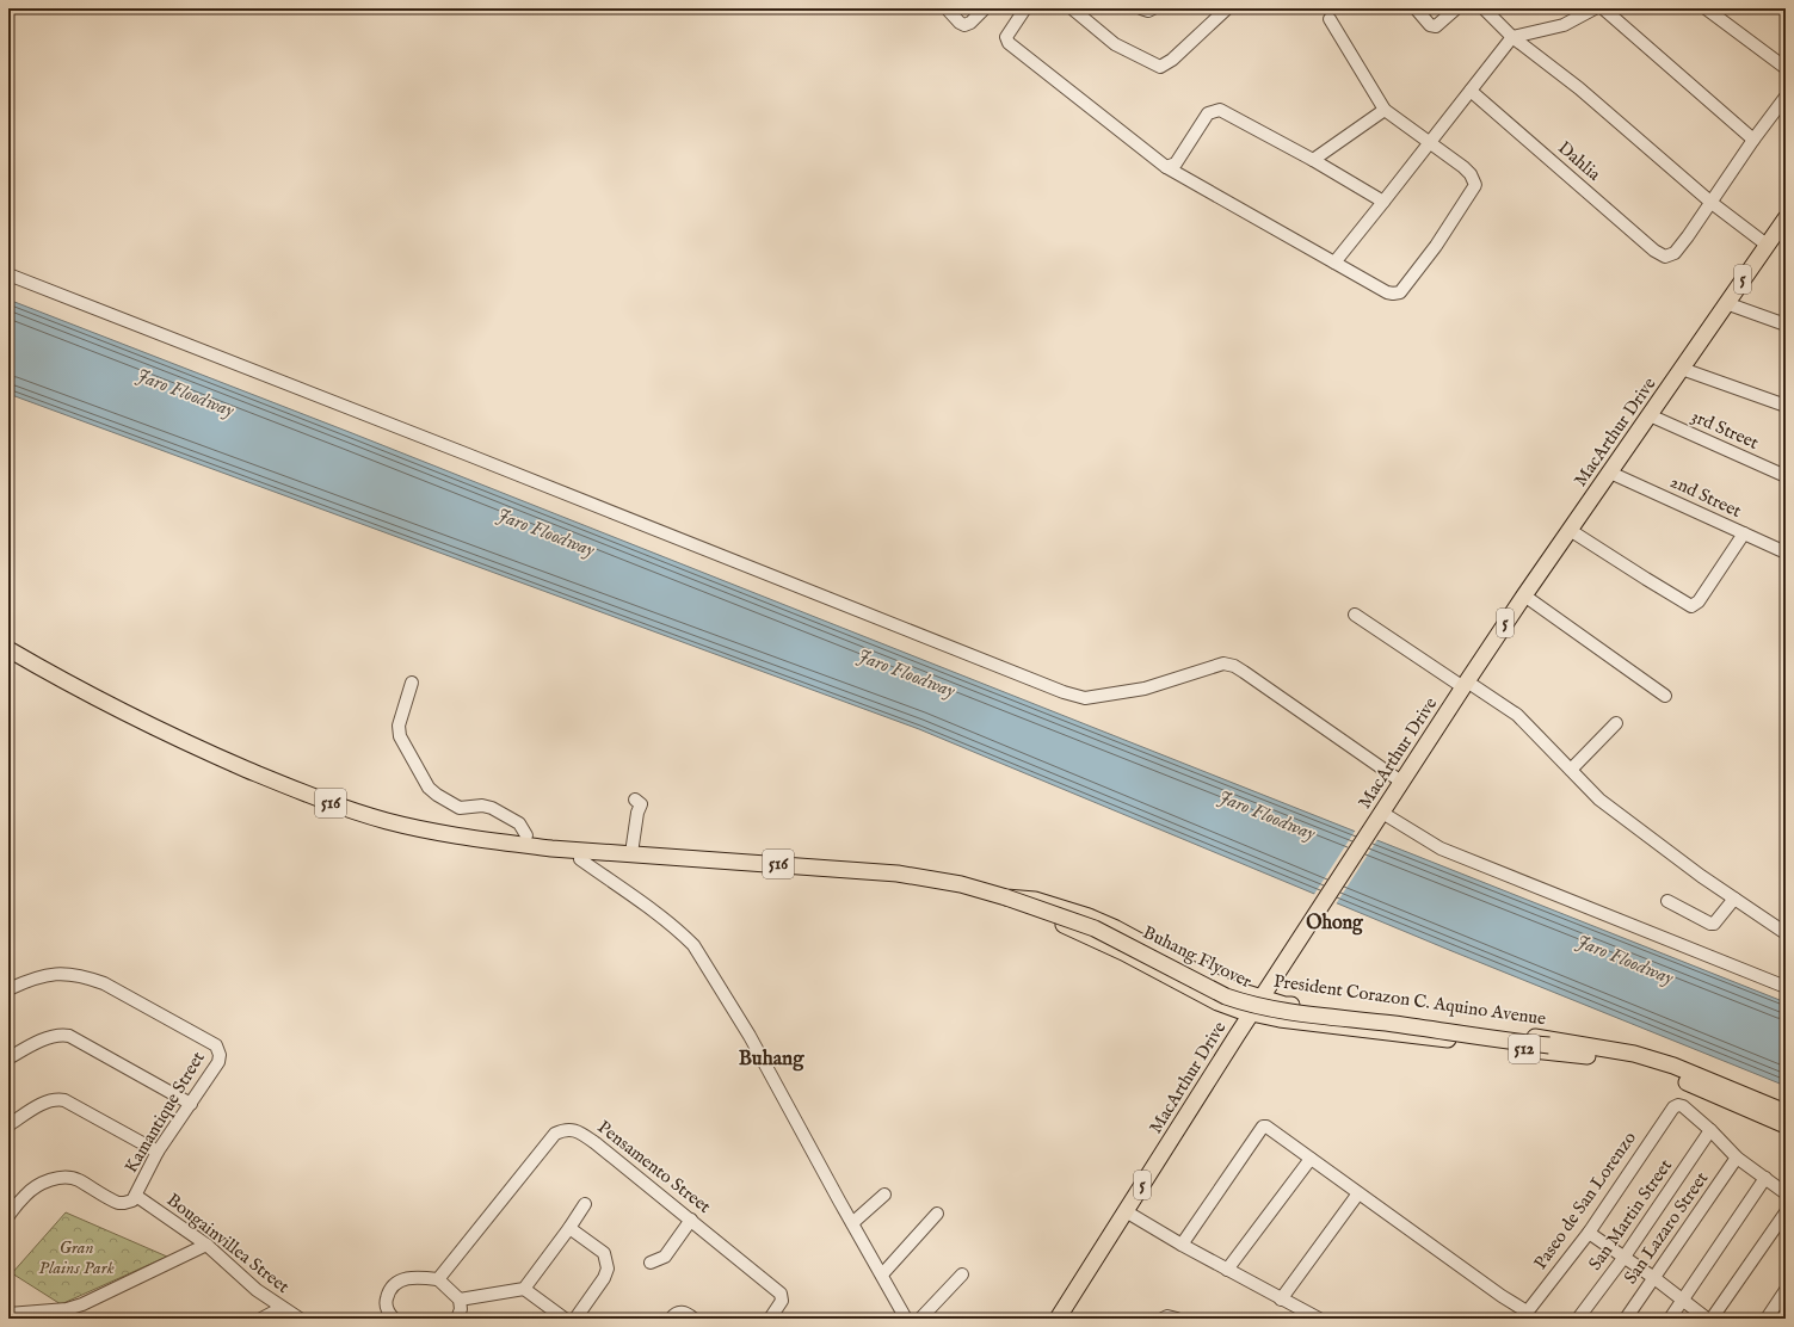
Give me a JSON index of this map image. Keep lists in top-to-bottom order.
{
  "streets": {
    "main road": [
      "5",
      "MacArthur Drive",
      "516",
      "Buhang Flyover",
      "President Corazon C. Aquino Avenue",
      "512"
    ],
    "street": [
      "Dahlia",
      "3rd Street",
      "2nd Street",
      "Kamantique Street",
      "Pensamento Street",
      "Paseo de San Lorenzo",
      "San Martin Street",
      "San Lazaro Street",
      "Bougainvillea Street"
    ]
  },
  "crossings": [
    ["3rd Street", "MacArthur Drive"],
    ["MacArthur Drive", "2nd Street"],
    ["MacArthur Drive", "President Corazon C. Aquino Avenue"],
    ["Buhang Flyover", "President Corazon C. Aquino Avenue"],
    ["Kamantique Street", "Bougainvillea Street"],
    ["Paseo de San Lorenzo", "San Martin Street"]
  ],
  "districts": ["Ohong", "Buhang"],
  "water": ["Jaro Floodway"],
  "parks": ["Gran Plains Park"]
}
